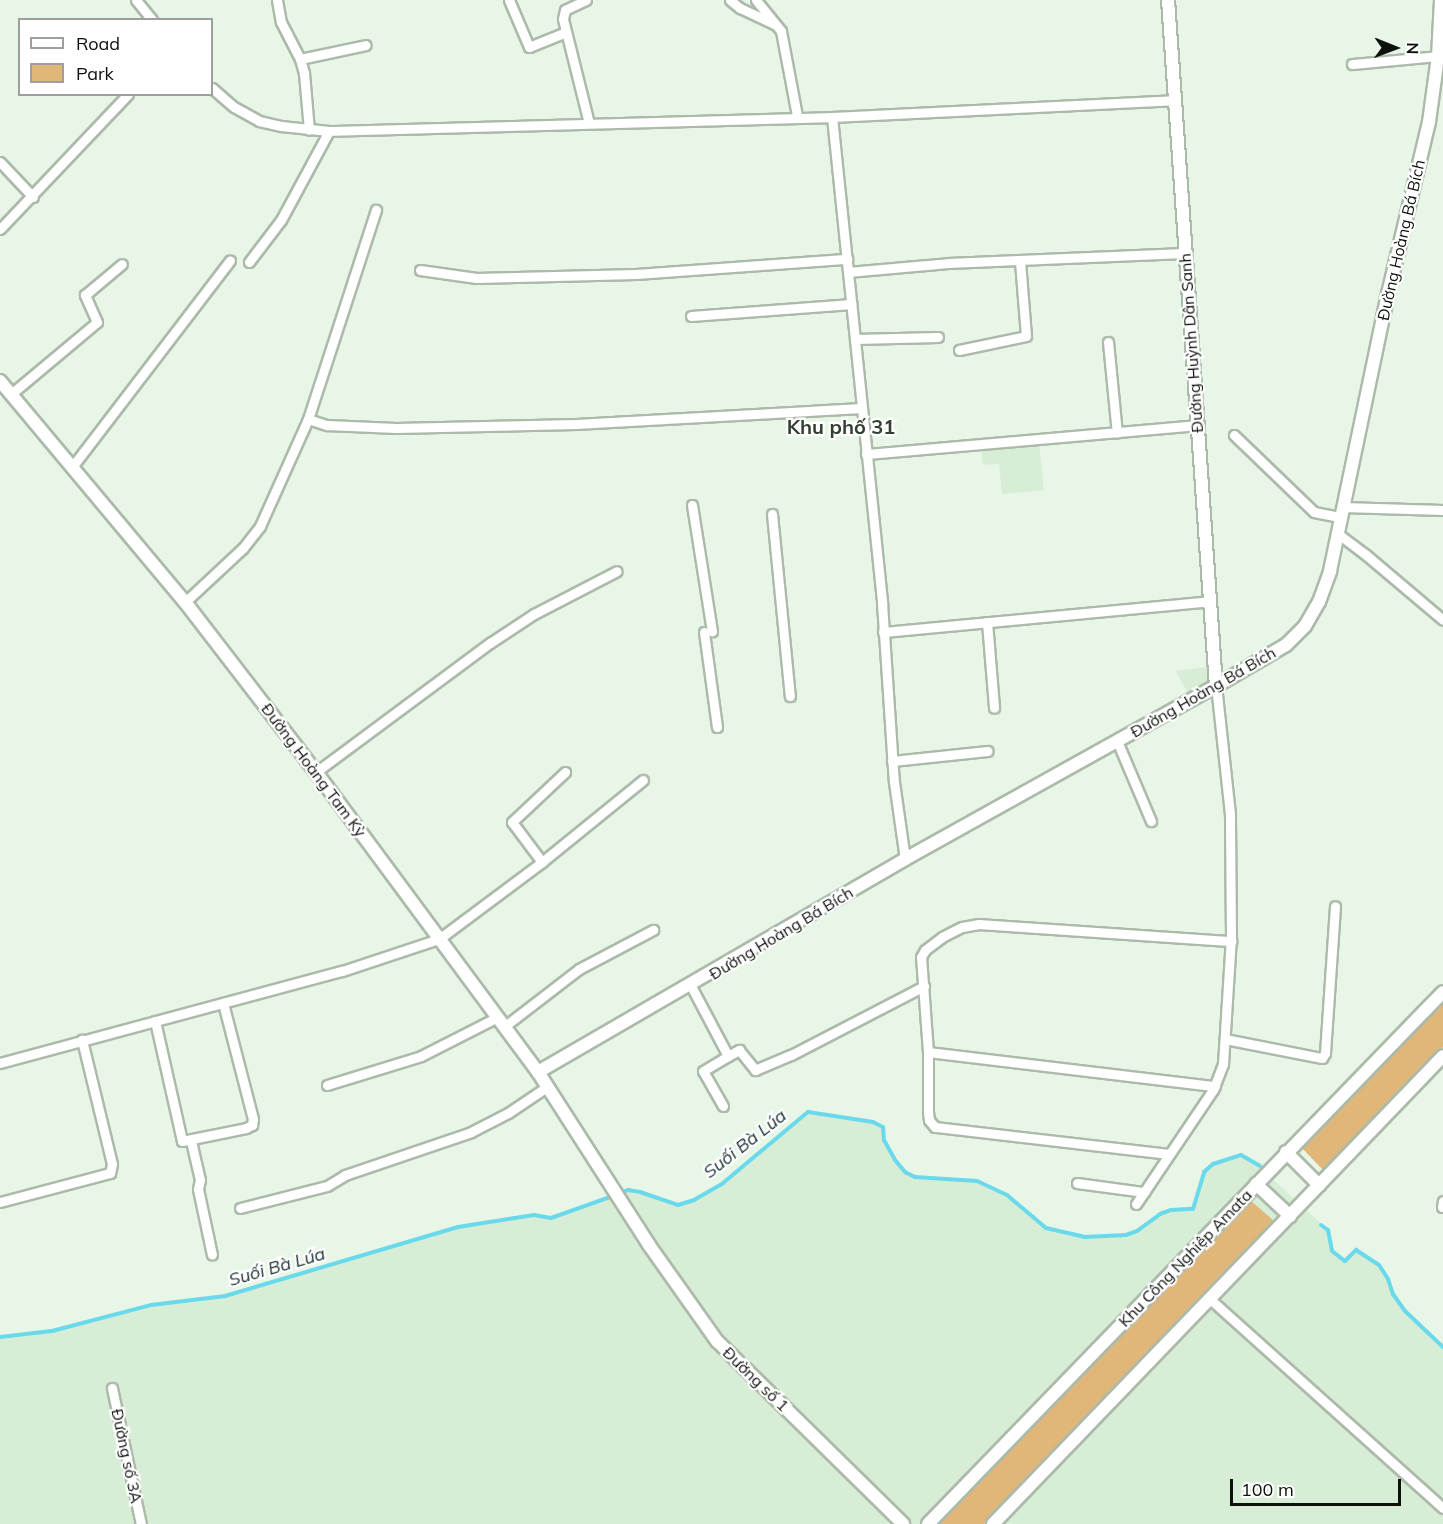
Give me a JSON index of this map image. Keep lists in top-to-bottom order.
{
  "streets": {
    "street": [
      "Đường Hoàng Bá Bích",
      "Đường Huỳnh Dân Sanh",
      "Đường Hoàng Tam Kỳ",
      "Khu Công Nghiệp Amata",
      "Đường số 1",
      "Đường số 3A"
    ]
  },
  "crossings": [
    ["Đường Hoàng Bá Bích", "Đường Huỳnh Dân Sanh"],
    ["Đường Hoàng Bá Bích", "Đường Hoàng Tam Kỳ"],
    ["Đường Hoàng Tam Kỳ", "Đường số 1"]
  ],
  "districts": ["Khu phố 31"],
  "water": ["Suối Bà Lúa"],
  "legend": ["Road", "Park"],
  "scale_bar": "100 m",
  "north": "right"
}
